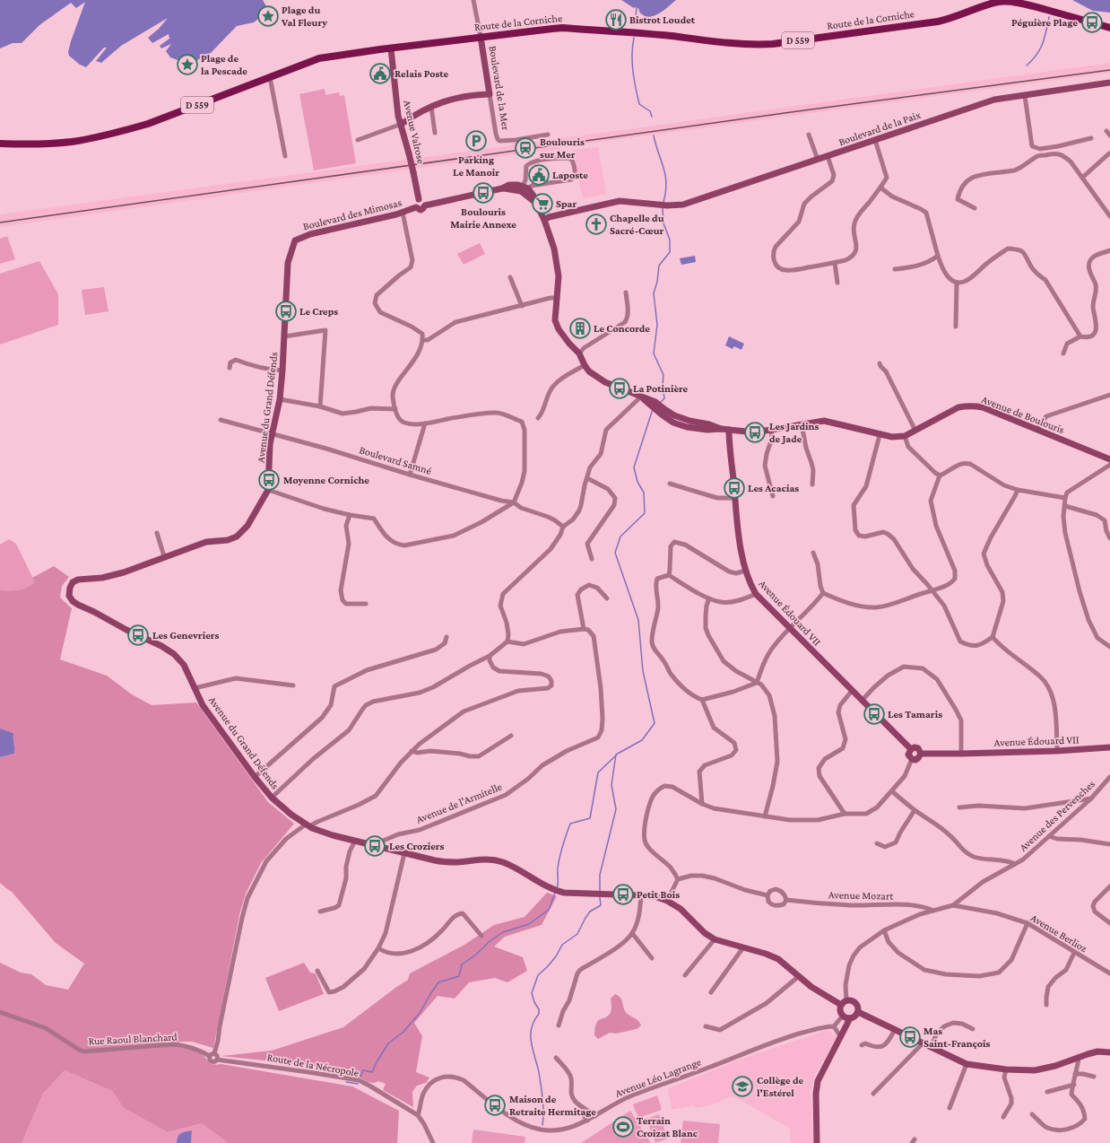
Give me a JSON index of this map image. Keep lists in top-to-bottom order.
{
  "streets": {
    "main road": ["Route de la Corniche", "D 559"],
    "street": [
      "Boulevard de la Mer",
      "Boulevard de la Paix",
      "Avenue Valrose",
      "Boulevard des Mimosas",
      "Avenue du Grand Défends",
      "Avenue de Boulouris",
      "Boulevard Samné",
      "Avenue Édouard VII",
      "Avenue de l'Armitelle",
      "Avenue des Pervenches",
      "Avenue Mozart",
      "Avenue Berlioz",
      "Rue Raoul Blanchard",
      "Route de la Nécropole",
      "Avenue Léo Lagrange"
    ]
  },
  "crossings": [
    ["Route de la Corniche", "Boulevard de la Mer"],
    ["Route de la Corniche", "Avenue Valrose"],
    ["Avenue Valrose", "Boulevard des Mimosas"],
    ["Boulevard des Mimosas", "Avenue du Grand Défends"],
    ["Avenue du Grand Défends", "Boulevard Samné"],
    ["Avenue du Grand Défends", "Avenue de l'Armitelle"],
    ["Avenue de Boulouris", "Avenue Édouard VII"],
    ["Avenue des Pervenches", "Avenue Berlioz"],
    ["Rue Raoul Blanchard", "Route de la Nécropole"],
    ["Route de la Nécropole", "Avenue Léo Lagrange"]
  ],
  "places": {
    "place": ["Plage du Val Fleury", "Plage de la Pescade"],
    "restaurant": ["Bistrot Loudet"],
    "bus stop": [
      "Péguière Plage",
      "Boulouris Mairie Annexe",
      "Le Creps",
      "La Potinière",
      "Les Jardins de Jade",
      "Moyenne Corniche",
      "Les Acacias",
      "Les Genevriers",
      "Les Tamaris",
      "Les Croziers",
      "Petit Bois",
      "Mas Saint-François",
      "Maison de Retraite Hermitage"
    ],
    "public building": ["Relais Poste", "Laposte"],
    "parking": ["Parking Le Manoir"],
    "station": ["Boulouris sur Mer"],
    "supermarket": ["Spar"],
    "church": ["Chapelle du Sacré-Cœur"],
    "building": ["Le Concorde"],
    "school or university": ["Collège de l'Estérel"],
    "sports": ["Terrain Croizat Blanc"]
  }
}
